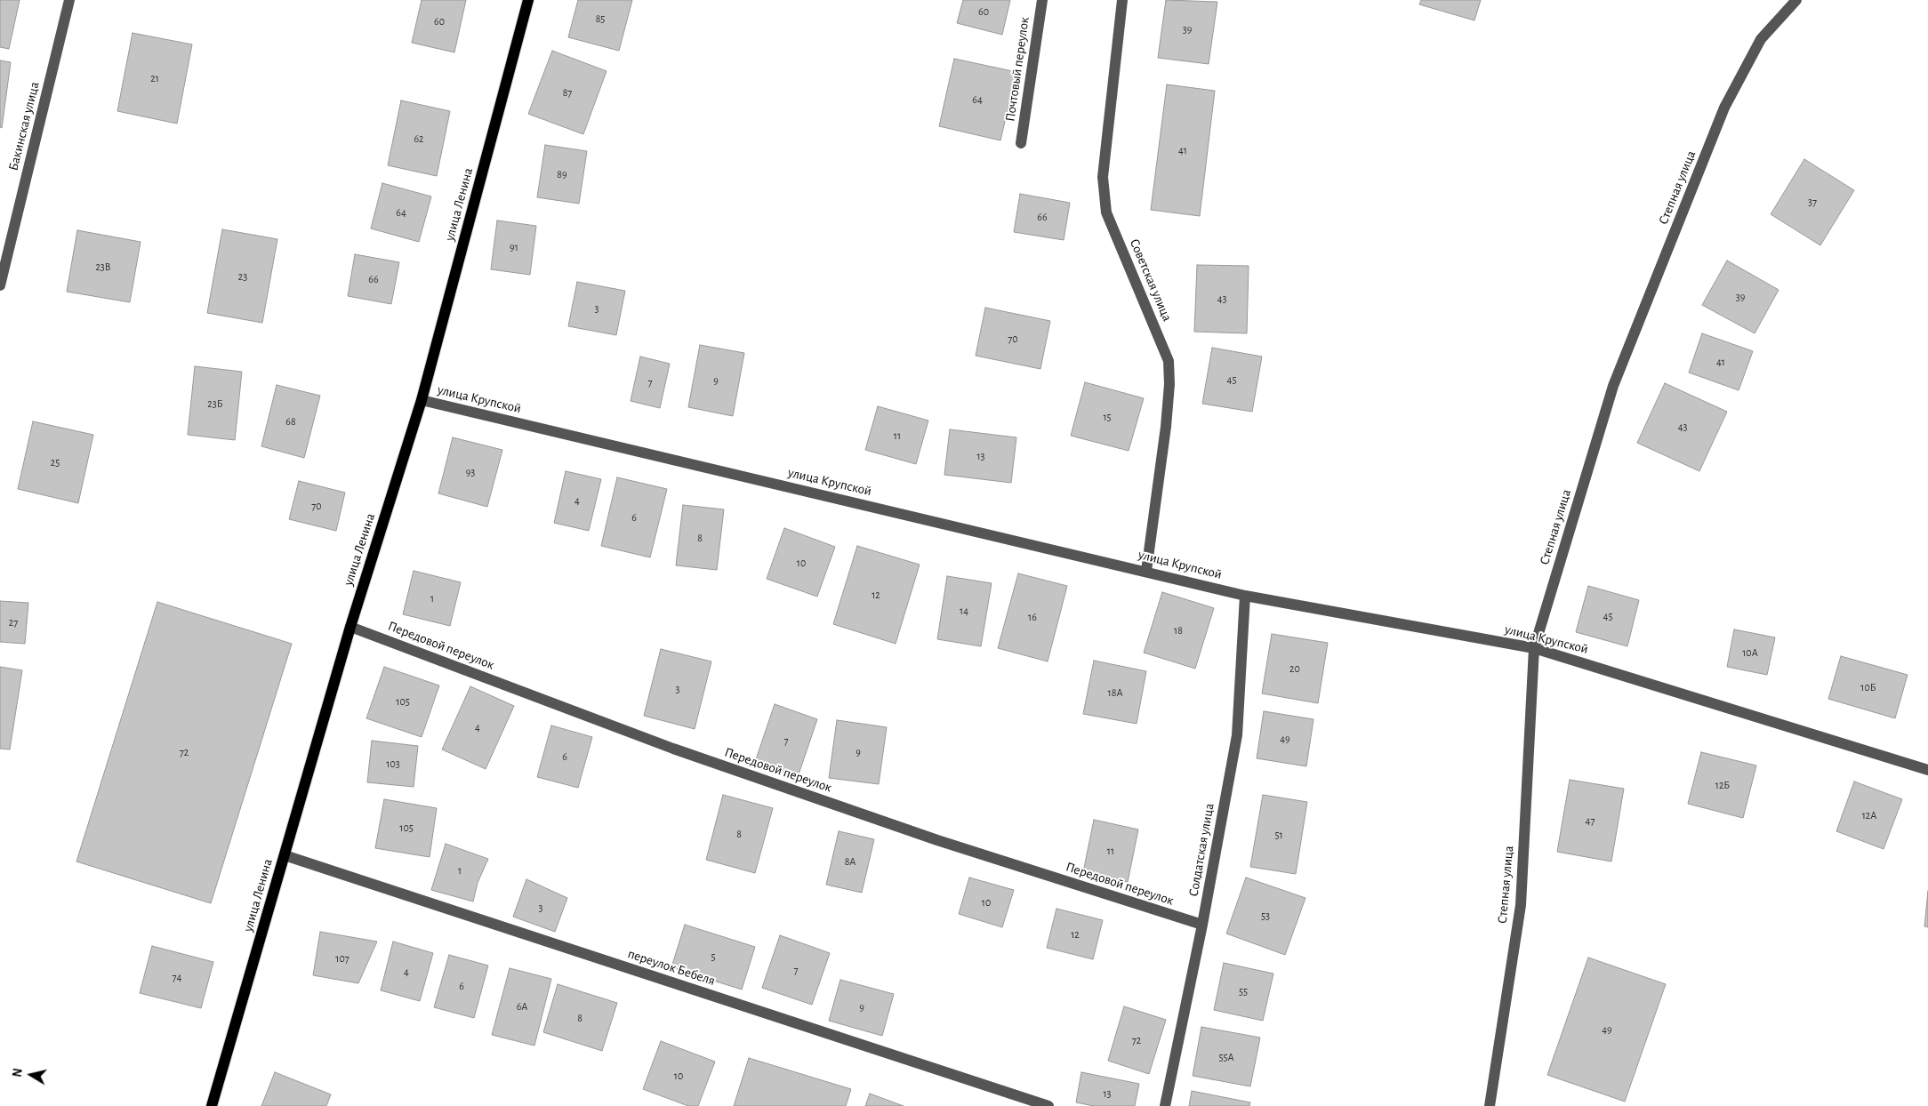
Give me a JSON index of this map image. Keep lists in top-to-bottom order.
{
  "streets": {
    "main road": ["улица Ленина"],
    "street": [
      "Почтовый переулок",
      "Бакинская улица",
      "Степная улица",
      "Советская улица",
      "улица Крупской",
      "Передовой переулок",
      "Солдатская улица",
      "переулок Бебеля"
    ]
  },
  "crossings": [
    ["Степная улица", "улица Крупской"],
    ["улица Ленина", "улица Крупской"],
    ["улица Ленина", "Передовой переулок"],
    ["улица Ленина", "переулок Бебеля"],
    ["Советская улица", "улица Крупской"],
    ["улица Крупской", "Солдатская улица"],
    ["Передовой переулок", "Солдатская улица"]
  ],
  "house_numbers": [
    "60",
    "85",
    "60",
    "39",
    "21",
    "87",
    "64",
    "62",
    "41",
    "89",
    "37",
    "64",
    "66",
    "91",
    "23В",
    "23",
    "66",
    "39",
    "43",
    "3",
    "70",
    "41",
    "45",
    "9",
    "7",
    "23Б",
    "15",
    "68",
    "43",
    "11",
    "13",
    "25",
    "93",
    "4",
    "70",
    "6",
    "8",
    "10",
    "12",
    "1",
    "14",
    "45",
    "16",
    "27",
    "18",
    "10А",
    "20",
    "10Б",
    "3",
    "18А",
    "105",
    "4",
    "49",
    "7",
    "72",
    "9",
    "6",
    "103",
    "12Б",
    "12А",
    "47",
    "105",
    "8",
    "51",
    "11",
    "8А",
    "1",
    "10",
    "3",
    "53",
    "12",
    "5",
    "107",
    "7",
    "4",
    "74",
    "6",
    "55",
    "6А",
    "9",
    "8",
    "49",
    "72",
    "55А",
    "10",
    "13"
  ],
  "north": "left"
}
